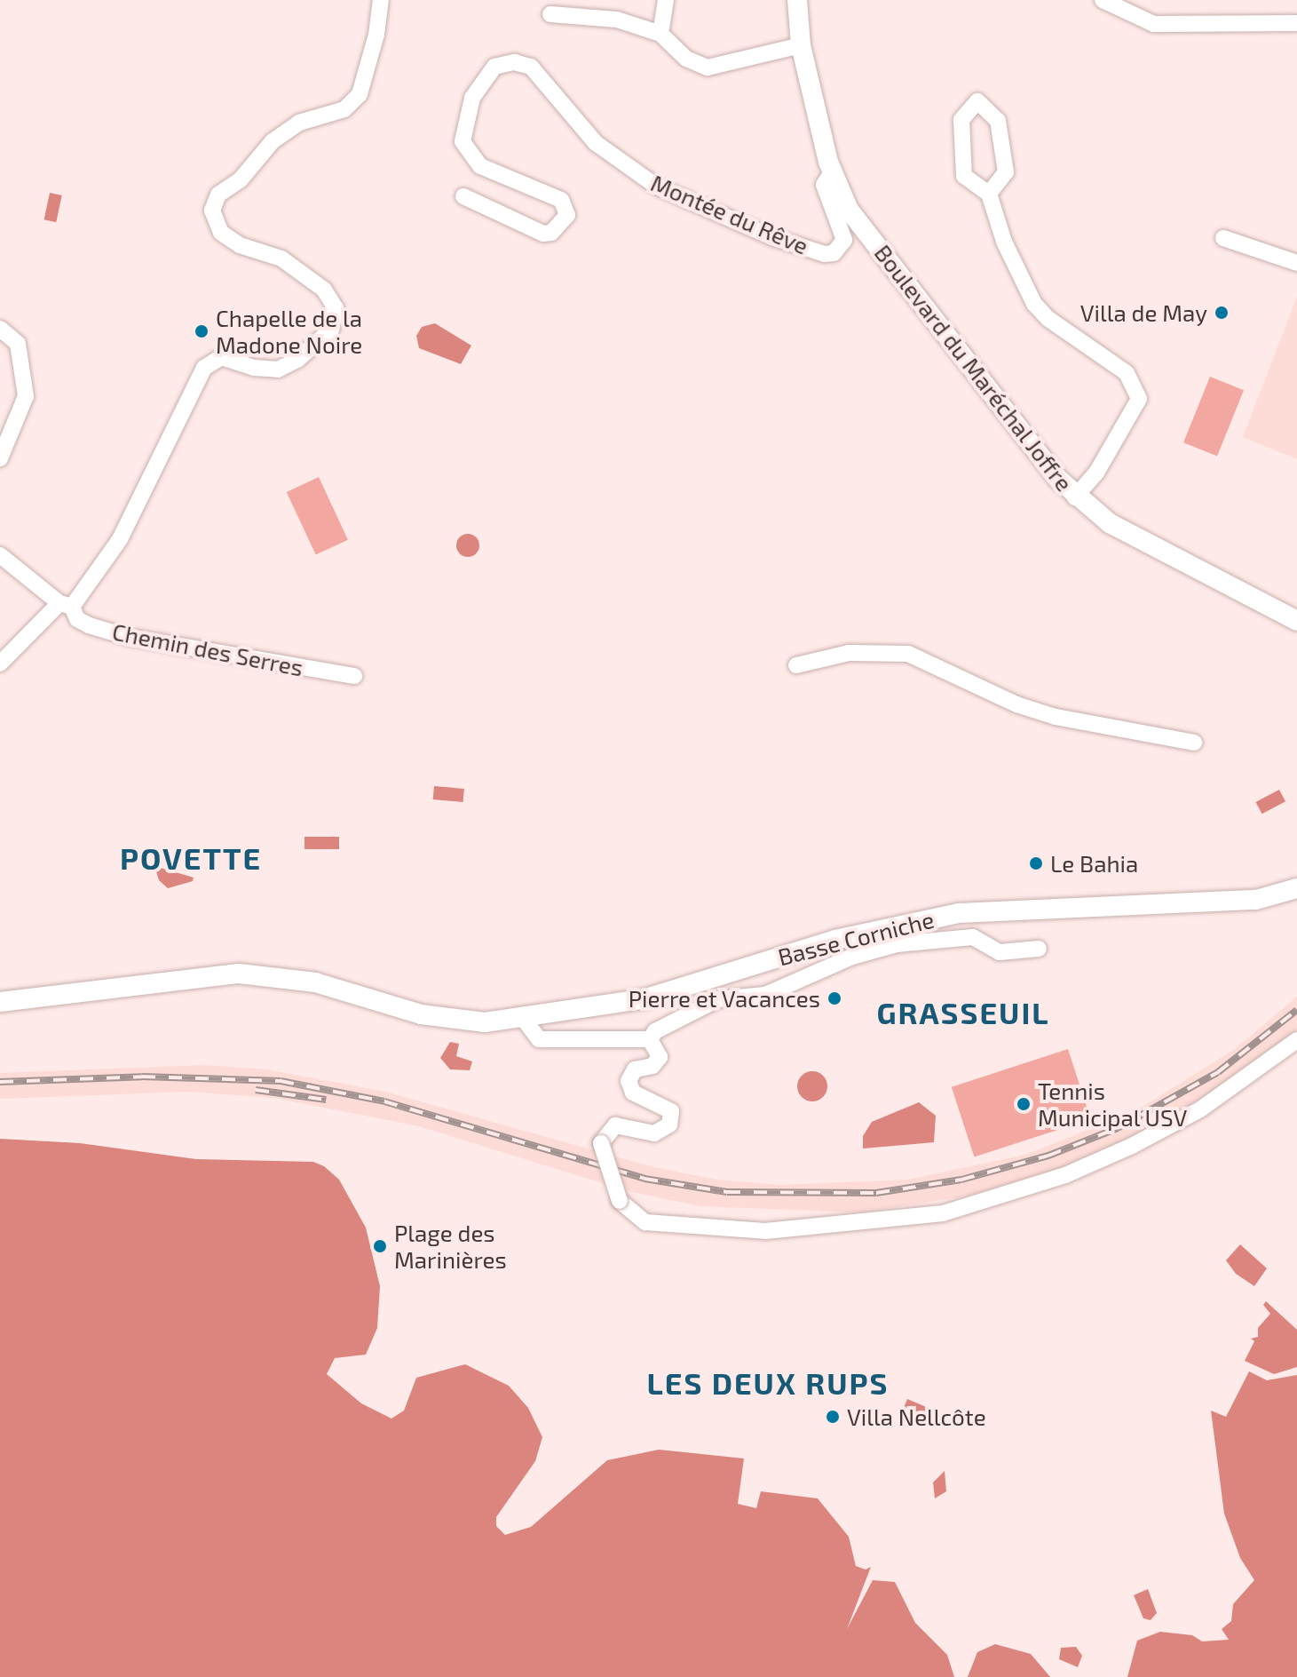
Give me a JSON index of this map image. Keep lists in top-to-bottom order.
{
  "streets": {
    "main road": ["Boulevard du Maréchal Joffre", "Basse Corniche"],
    "street": ["Montée du Rêve", "Chemin des Serres"]
  },
  "crossings": [
    ["Montée du Rêve", "Boulevard du Maréchal Joffre"]
  ],
  "districts": ["POVETTE", "GRASSEUIL", "LES DEUX RUPS"],
  "places": [
    "Villa de May",
    "Chapelle de la Madone Noire",
    "Le Bahia",
    "Pierre et Vacances",
    "Tennis Municipal USV",
    "Plage des Marinières",
    "Villa Nellcôte"
  ]
}
